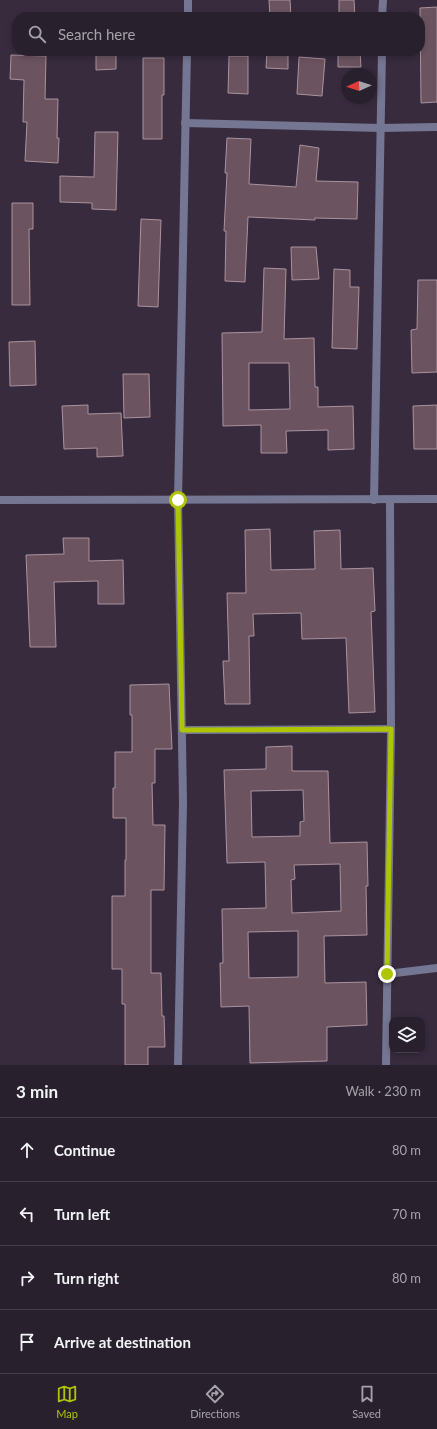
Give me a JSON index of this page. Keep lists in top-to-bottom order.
{
  "north": "left",
  "page": {
    "search": "Search here",
    "heading": ["3 min", "Walk · 230 m"],
    "list": [
      ["Continue", "80 m"],
      ["Turn left", "70 m"],
      ["Turn right", "80 m"],
      "Arrive at destination"
    ],
    "nav": ["Map", "Directions", "Saved"]
  }
}
